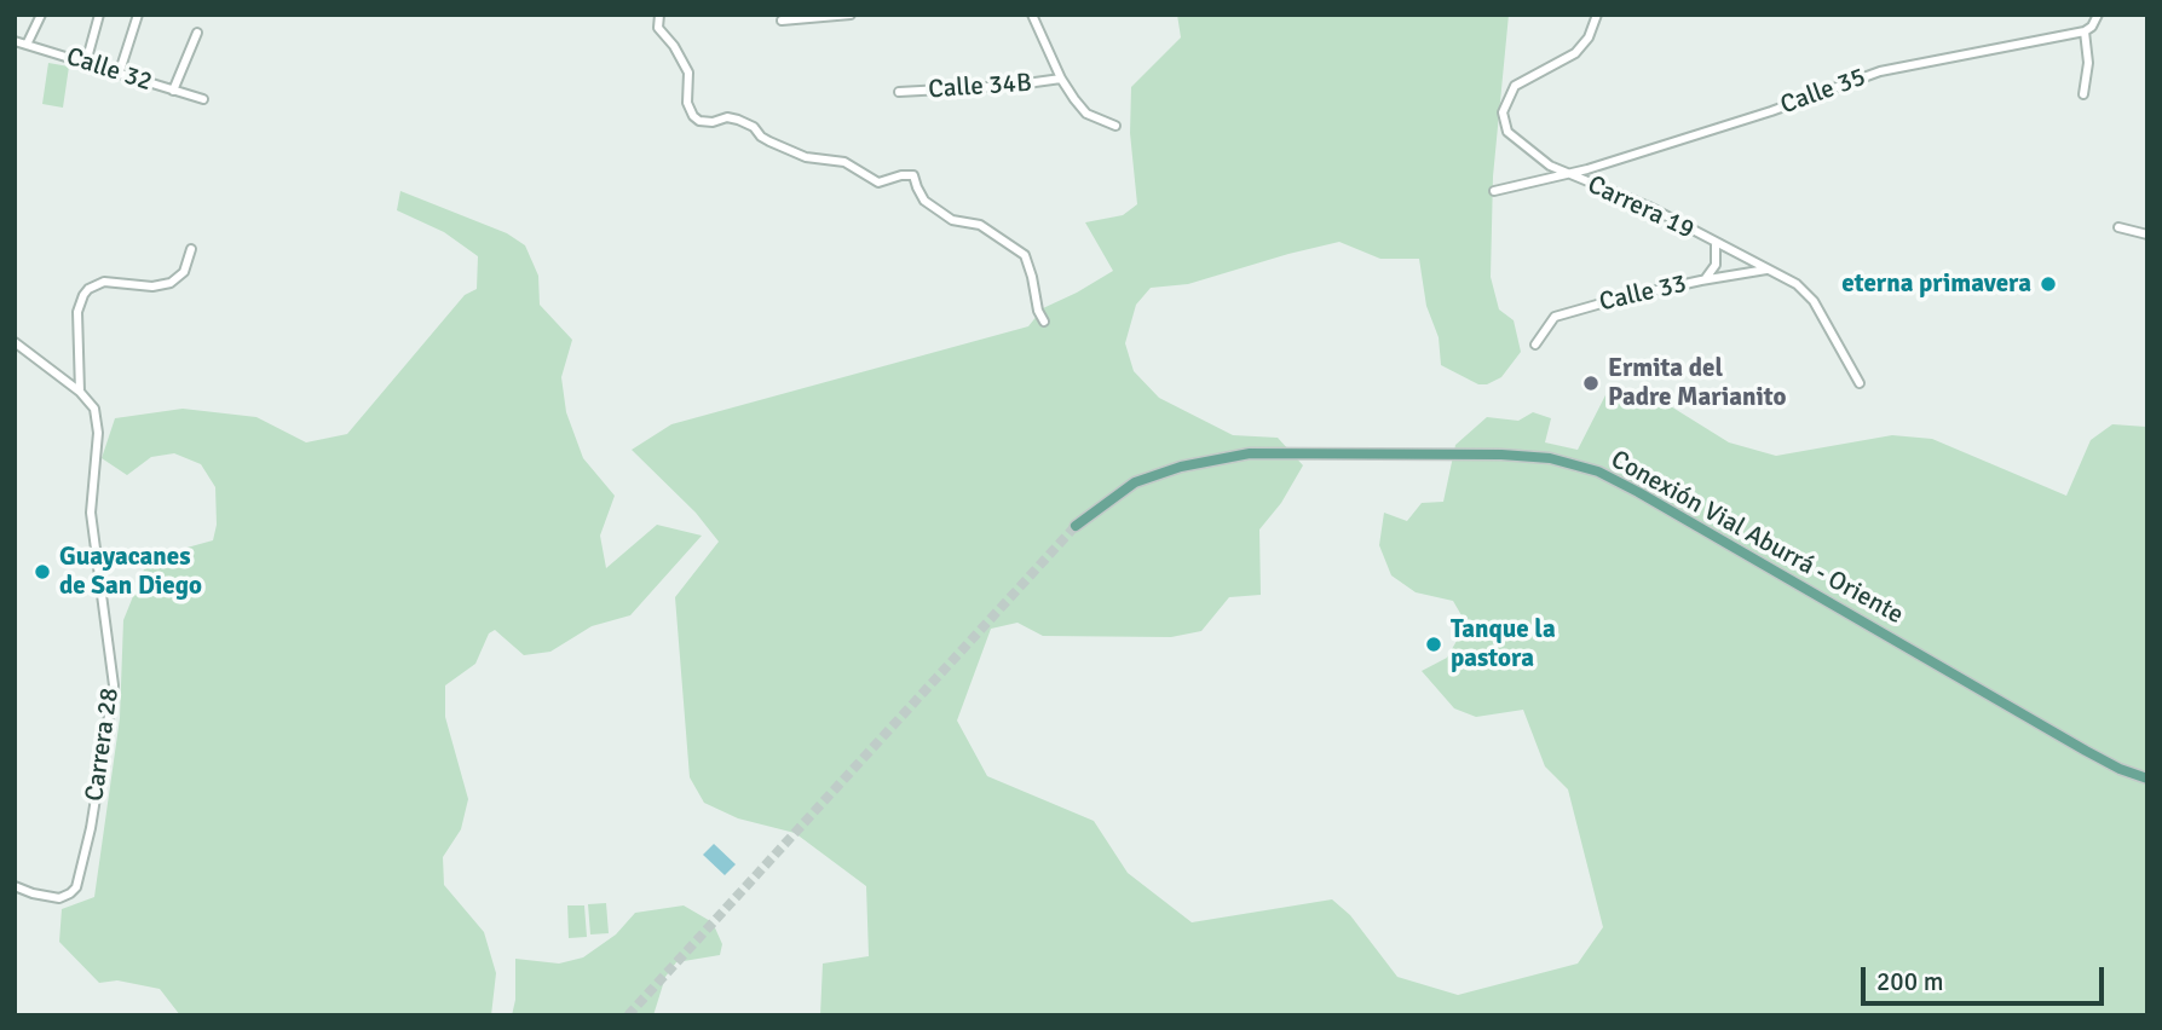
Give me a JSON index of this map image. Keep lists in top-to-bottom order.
{
  "streets": {
    "main road": ["Conexión Vial Aburrá - Oriente"],
    "street": [
      "Calle 32",
      "Calle 34B",
      "Calle 35",
      "Carrera 19",
      "Calle 33",
      "Carrera 28"
    ]
  },
  "crossings": [
    ["Calle 35", "Carrera 19"],
    ["Carrera 19", "Calle 33"]
  ],
  "places": [
    "eterna primavera",
    "Ermita del Padre Marianito",
    "Guayacanes de San Diego",
    "Tanque la pastora"
  ],
  "scale_bar": "200 m"
}
